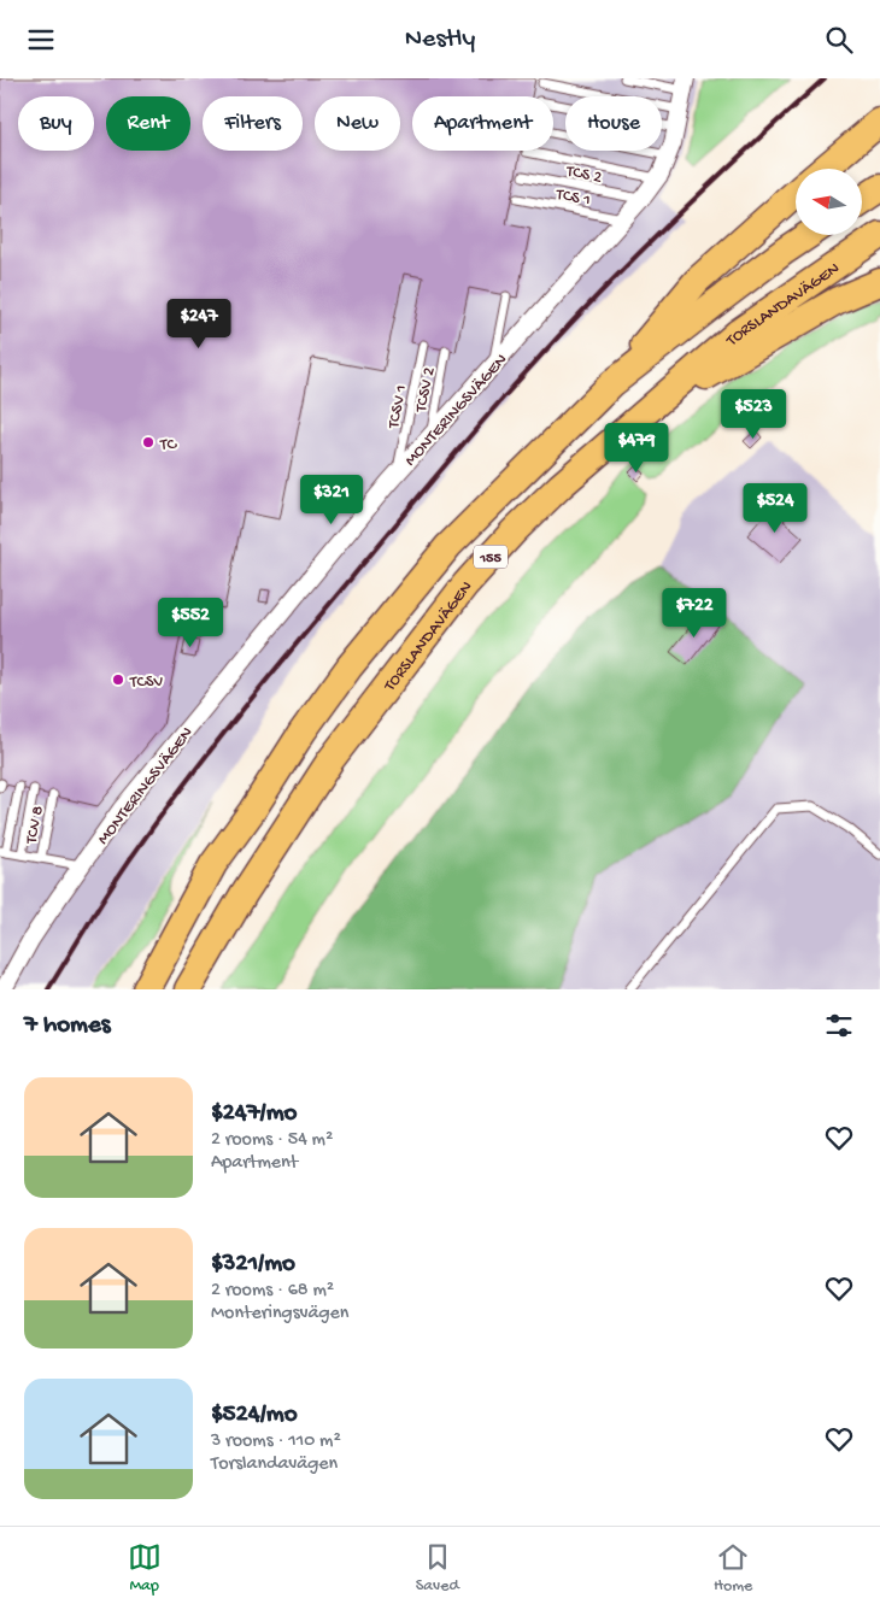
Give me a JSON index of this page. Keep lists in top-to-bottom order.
{
  "streets": {
    "main road": ["TORSLANDAVÄGEN", "155"],
    "street": ["MONTERINGSVÄGEN"],
    "lane": [
      "TCS 2",
      "TCS 1",
      "TCSV 2",
      "TCSV 1",
      "TCV 8"
    ]
  },
  "crossings": [
    ["TCS 2", "MONTERINGSVÄGEN"],
    ["TCS 1", "MONTERINGSVÄGEN"],
    ["TCSV 2", "MONTERINGSVÄGEN"],
    ["TCSV 1", "MONTERINGSVÄGEN"]
  ],
  "places": ["TC", "TCSV"],
  "north": "left",
  "page": {
    "header": "Nestly",
    "chip": [
      "Buy",
      "Rent",
      "Filters",
      "New",
      "Apartment",
      "House"
    ],
    "price": [
      "$247",
      "$523",
      "$479",
      "$321",
      "$524",
      "$722",
      "$552"
    ],
    "heading": "7 homes",
    "list": [
      {
        "name": "$247/mo",
        "note": "2 rooms · 54 m² · Apartment"
      },
      {
        "name": "$321/mo",
        "note": "2 rooms · 68 m² · Monteringsvägen"
      },
      {
        "name": "$524/mo",
        "note": "3 rooms · 110 m² · Torslandavägen"
      }
    ],
    "tabs": ["Map", "Saved", "Home"]
  }
}
